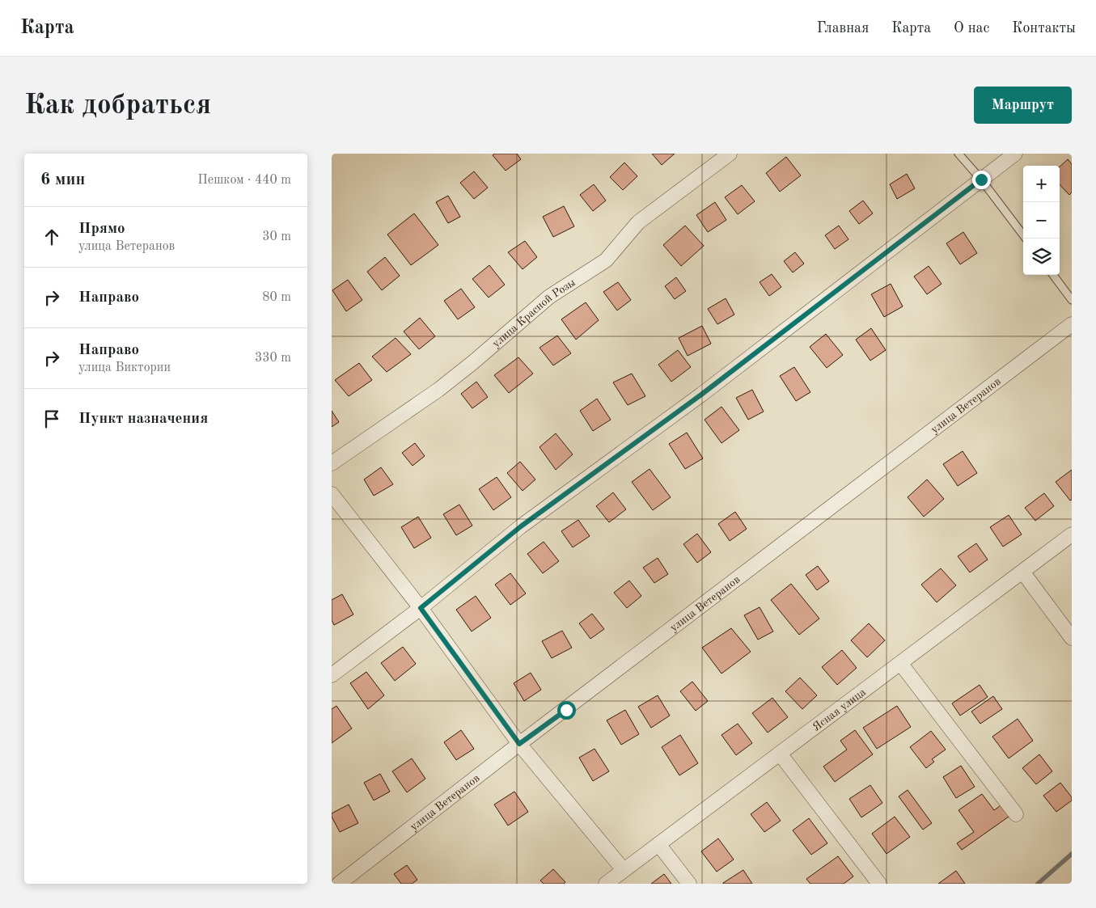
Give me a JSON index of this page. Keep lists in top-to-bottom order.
{
  "streets": {
    "street": ["улица Красной Розы", "улица Ветеранов", "Ясная улица"]
  },
  "page": {
    "header": "Карта",
    "nav": [
      "Главная",
      "Карта",
      "О нас",
      "Контакты"
    ],
    "buttons": "Маршрут",
    "title": "Как добраться",
    "heading": ["6 мин", "Пешком · 440 m"],
    "map_buttons": ["+", "−"],
    "list": [
      ["Прямо", "улица Ветеранов", "30 m"],
      ["Направо", "80 m"],
      ["Направо", "улица Виктории", "330 m"],
      "Пункт назначения"
    ]
  }
}
